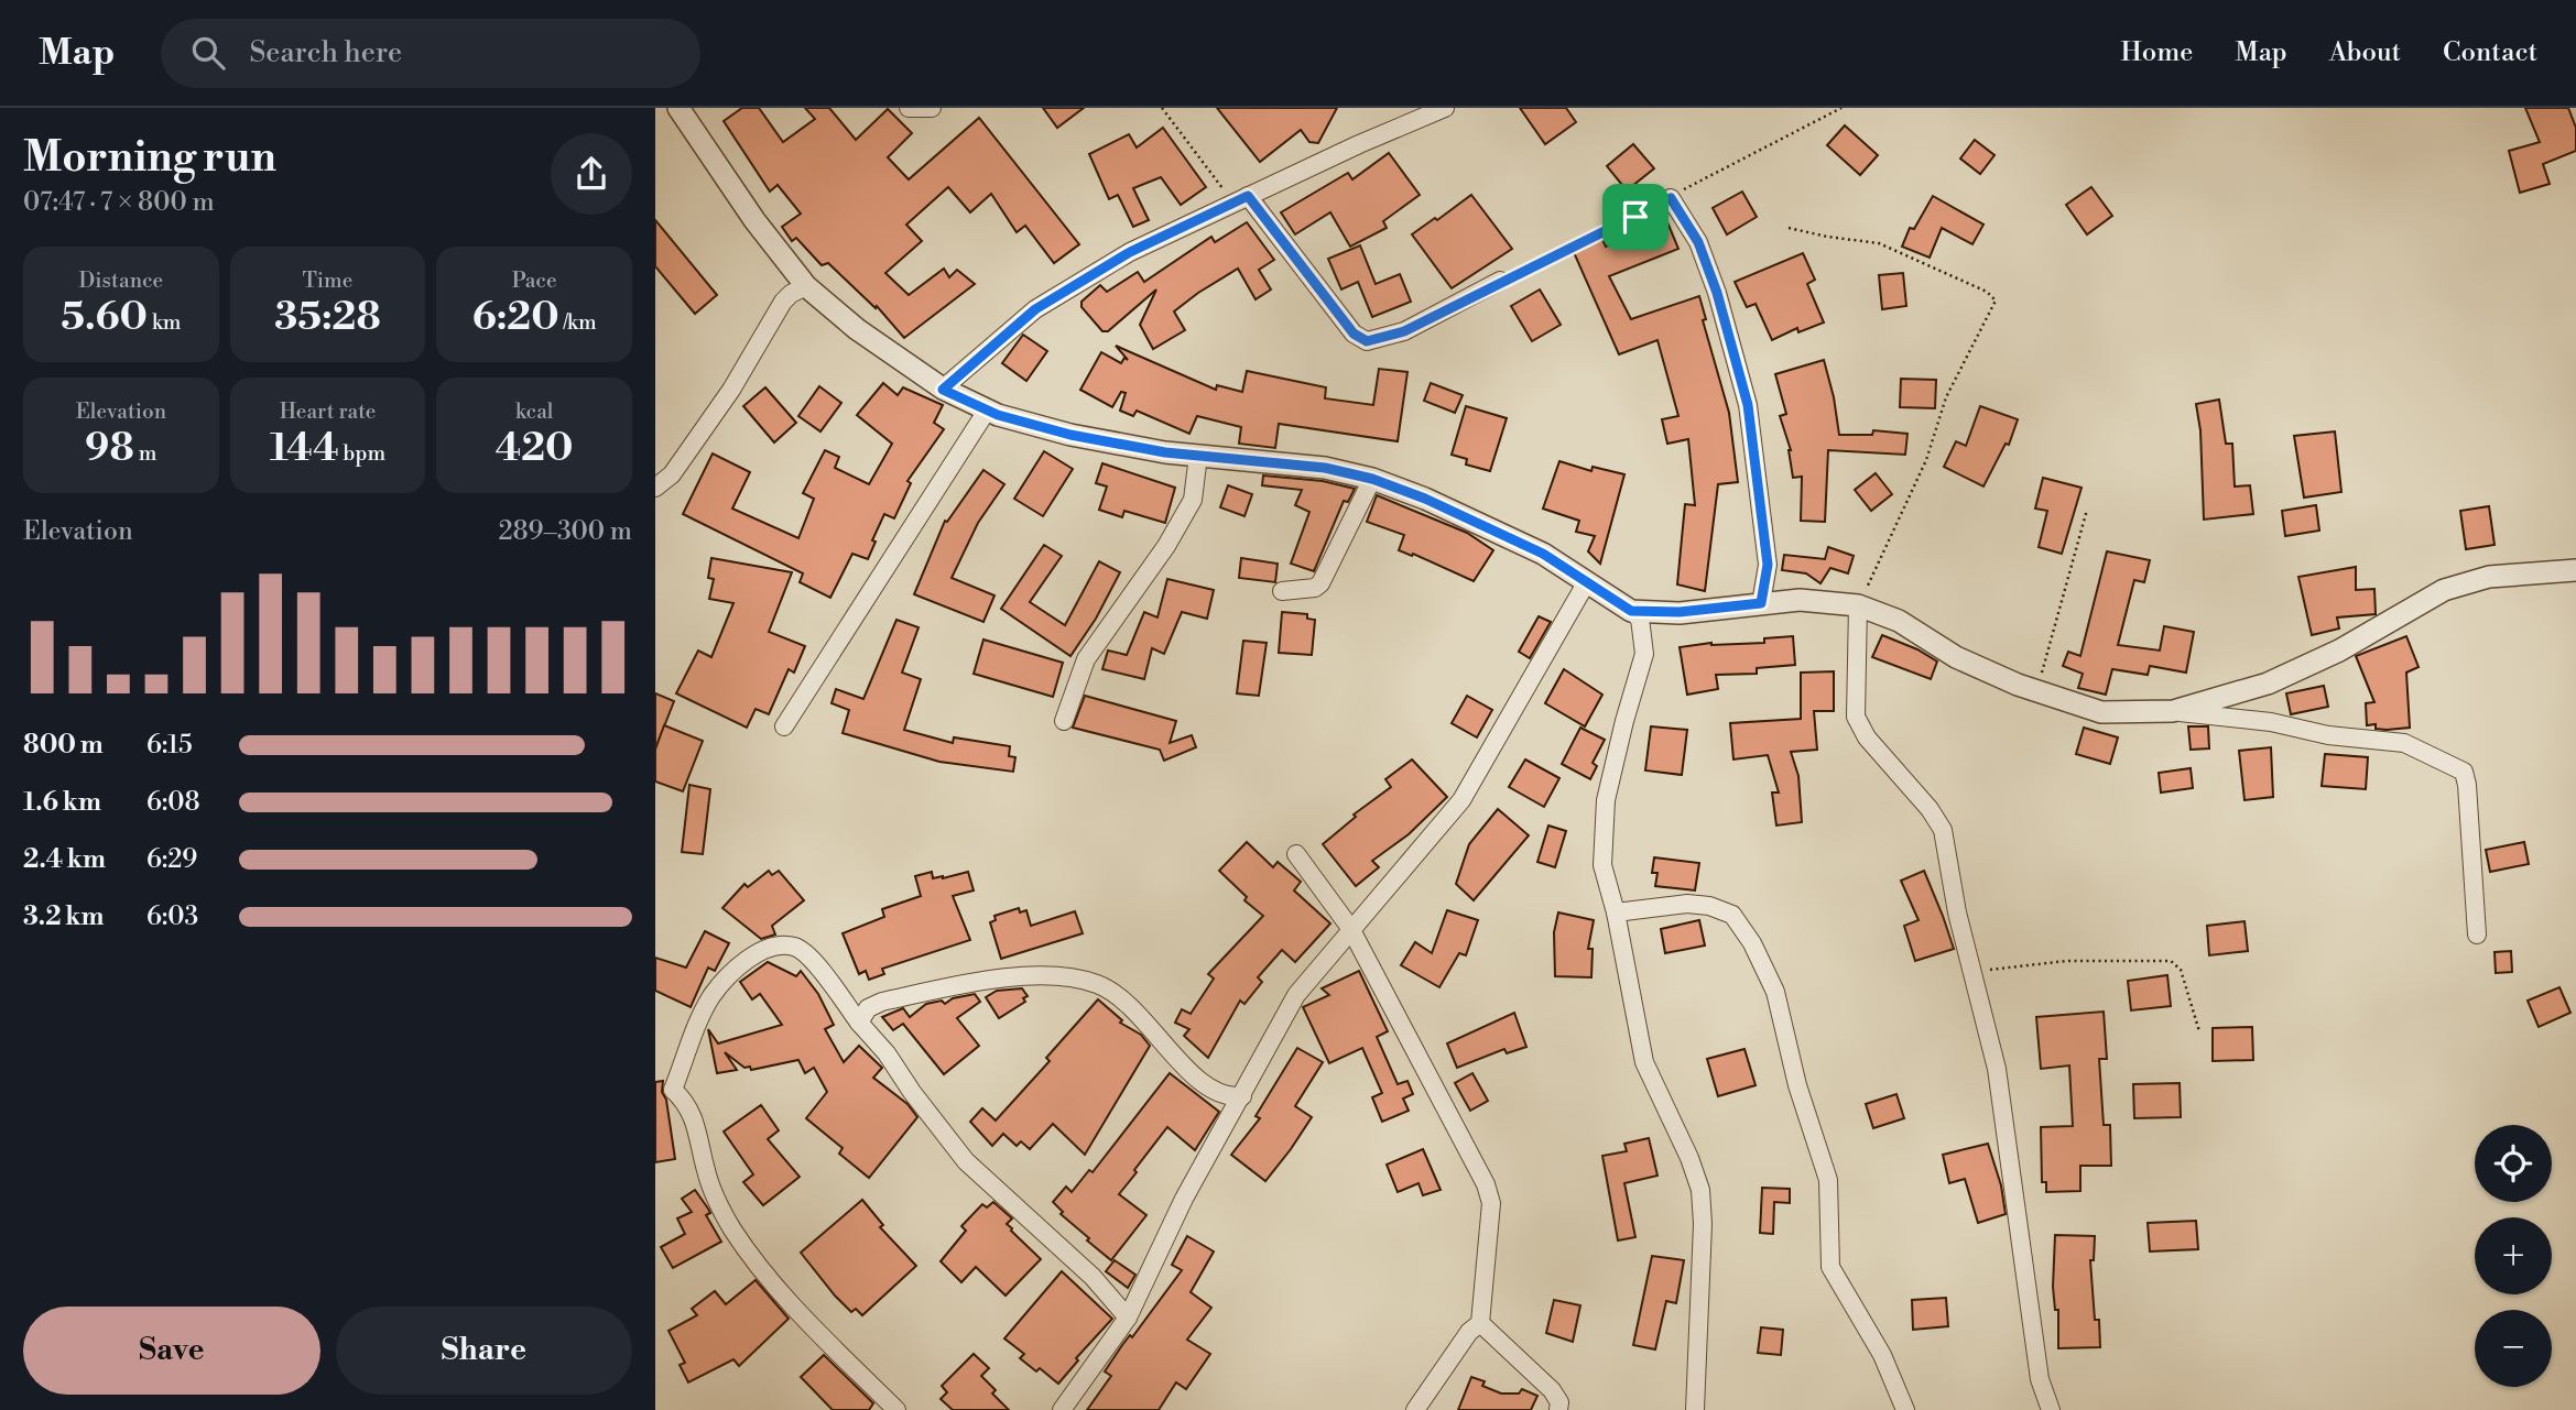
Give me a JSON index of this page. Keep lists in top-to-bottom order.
{
  "page": {
    "header": "Map",
    "search": "Search here",
    "nav": [
      "Home",
      "Map",
      "About",
      "Contact"
    ],
    "heading": ["Morning run", "07:47 · 7 × 800 m"],
    "stats": [
      ["Distance", "5.60 km"],
      ["Time", "35:28"],
      ["Pace", "6:20 /km"],
      ["Elevation", "98 m"],
      ["Heart rate", "144 bpm"],
      ["kcal", "420"]
    ],
    "chart": ["Elevation", "289–300 m"],
    "list": [
      {
        "name": "800 m",
        "note": "6:15"
      },
      {
        "name": "1.6 km",
        "note": "6:08"
      },
      {
        "name": "2.4 km",
        "note": "6:29"
      },
      {
        "name": "3.2 km",
        "note": "6:03"
      }
    ],
    "map_buttons": ["+", "−"],
    "buttons": ["Save", "Share"]
  }
}
